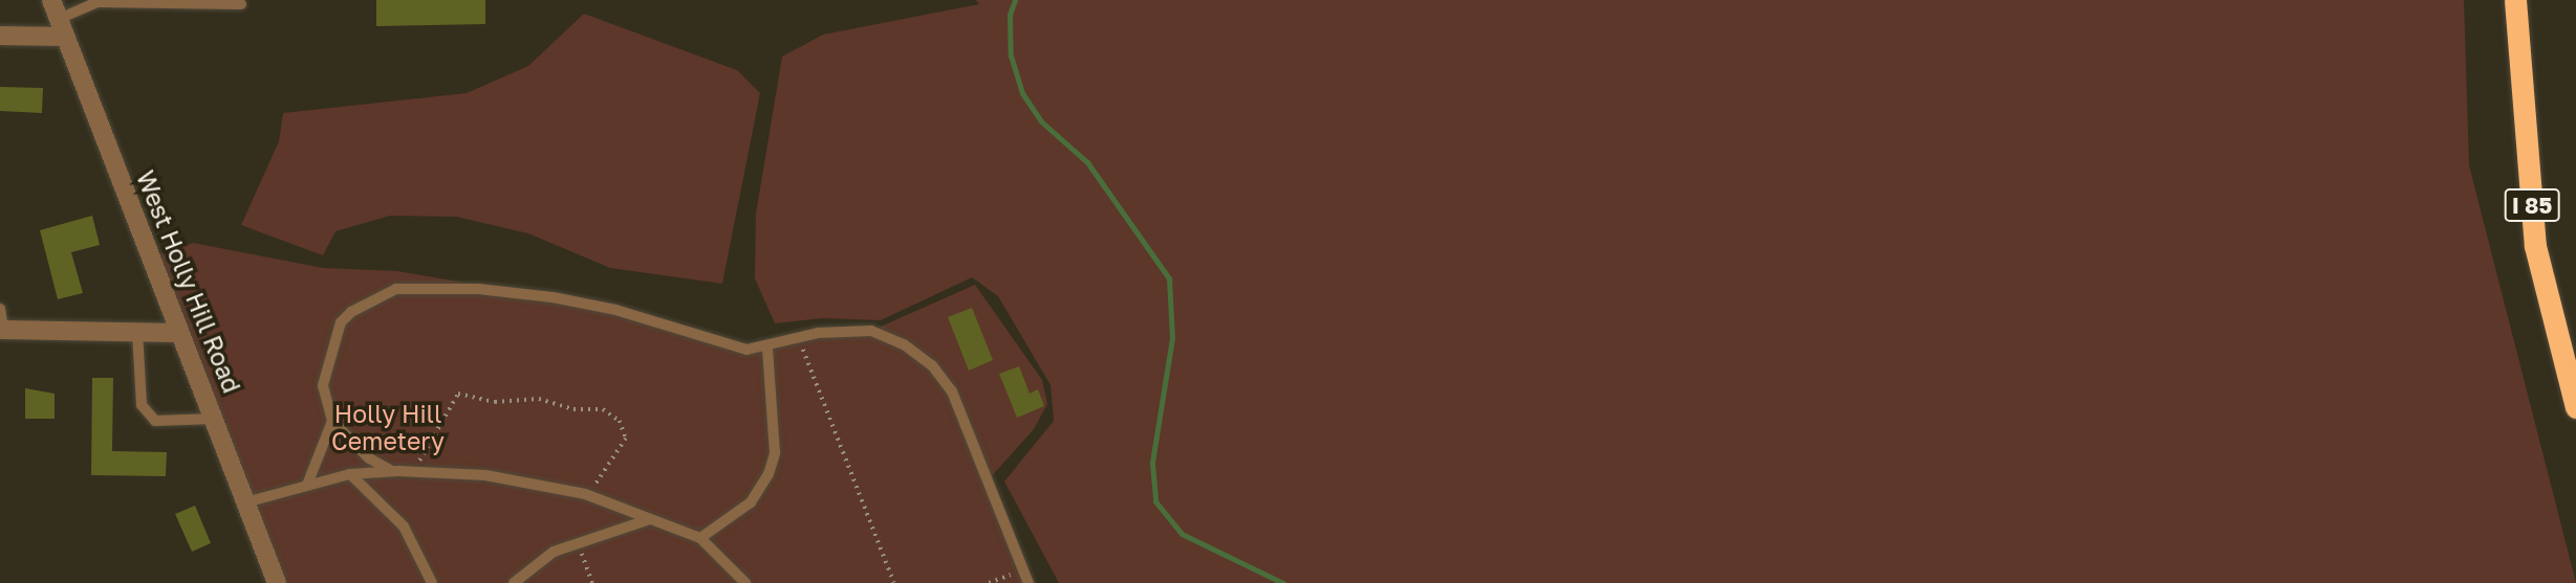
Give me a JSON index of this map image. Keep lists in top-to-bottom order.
{
  "streets": {
    "highway": ["I 85"],
    "street": ["West Holly Hill Road"]
  },
  "parks": ["Holly Hill Cemetery"]
}
